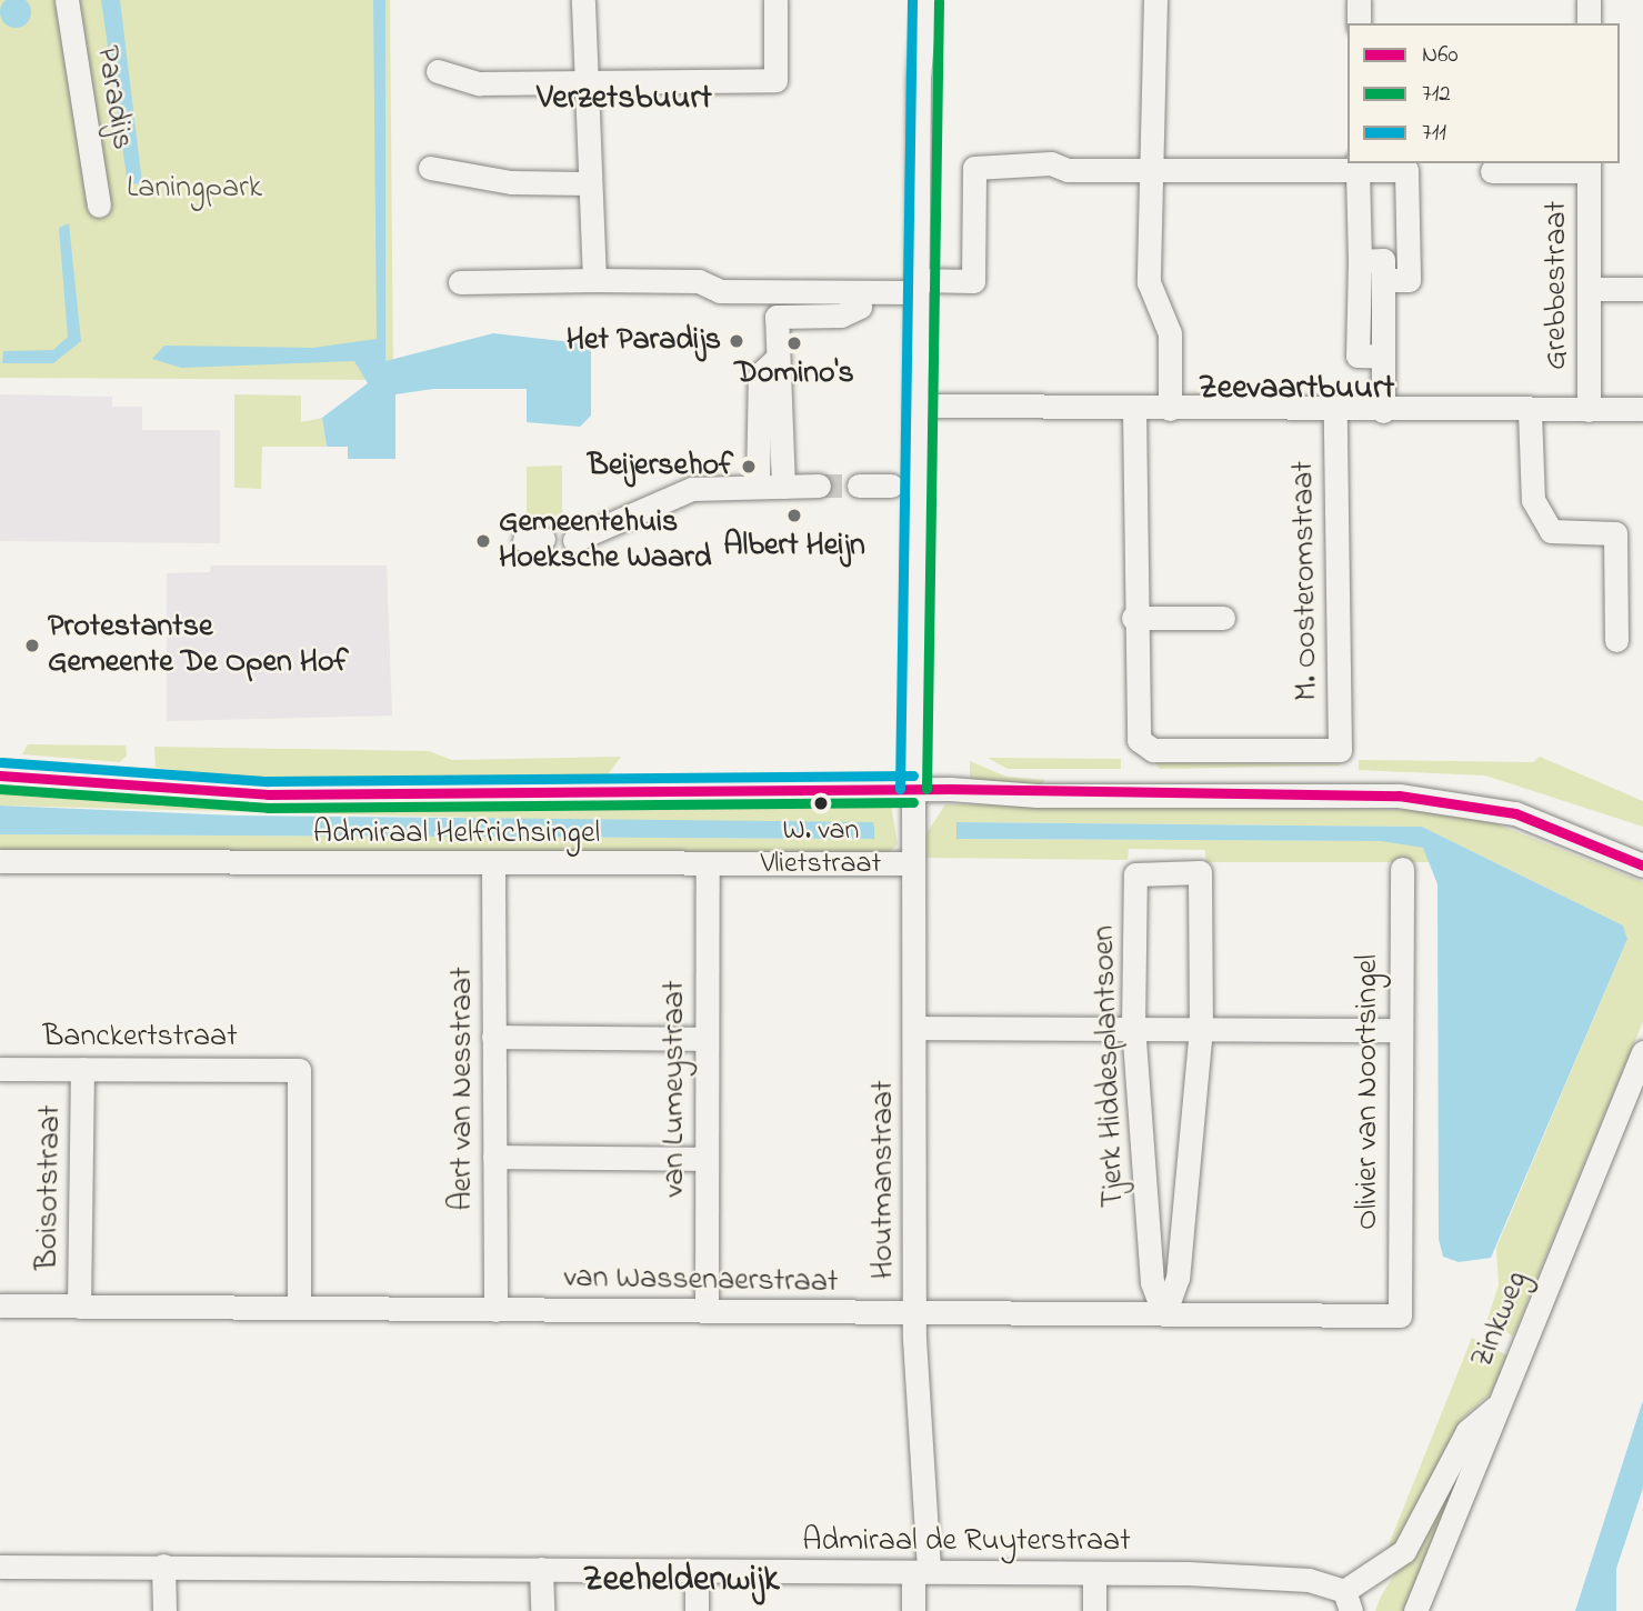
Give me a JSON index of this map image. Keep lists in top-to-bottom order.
{
  "streets": {
    "street": [
      "Paradijs",
      "Grebbestraat",
      "M. Oosteromstraat",
      "Admiraal Helfrichsingel",
      "Banckertstraat",
      "Tjerk Hiddesplantsoen",
      "Aert van Nesstraat",
      "van Lumeystraat",
      "Olivier van Noortsingel",
      "Houtmanstraat",
      "Boisotstraat",
      "van Wassenaerstraat",
      "Zinkweg",
      "Admiraal de Ruyterstraat"
    ]
  },
  "crossings": [
    ["Admiraal Helfrichsingel", "Aert van Nesstraat"],
    ["Admiraal Helfrichsingel", "van Lumeystraat"],
    ["Admiraal Helfrichsingel", "Houtmanstraat"],
    ["Banckertstraat", "Boisotstraat"],
    ["Banckertstraat", "van Wassenaerstraat"],
    ["Tjerk Hiddesplantsoen", "van Wassenaerstraat"],
    ["Aert van Nesstraat", "van Wassenaerstraat"],
    ["van Lumeystraat", "van Wassenaerstraat"],
    ["Olivier van Noortsingel", "van Wassenaerstraat"],
    ["Houtmanstraat", "van Wassenaerstraat"],
    ["Houtmanstraat", "Admiraal de Ruyterstraat"],
    ["Boisotstraat", "van Wassenaerstraat"]
  ],
  "districts": ["Verzetsbuurt", "Zeevaartbuurt", "Zeeheldenwijk"],
  "parks": ["Laningpark"],
  "places": [
    "Het Paradijs",
    "Domino's",
    "Beijersehof",
    "Albert Heijn",
    "Gemeentehuis Hoeksche Waard",
    "Protestantse Gemeente De Open Hof",
    "W. van Vlietstraat"
  ],
  "lines": ["transit line 711", "transit line 712", "transit line N60"],
  "legend": ["N60", "712", "711"]
}
